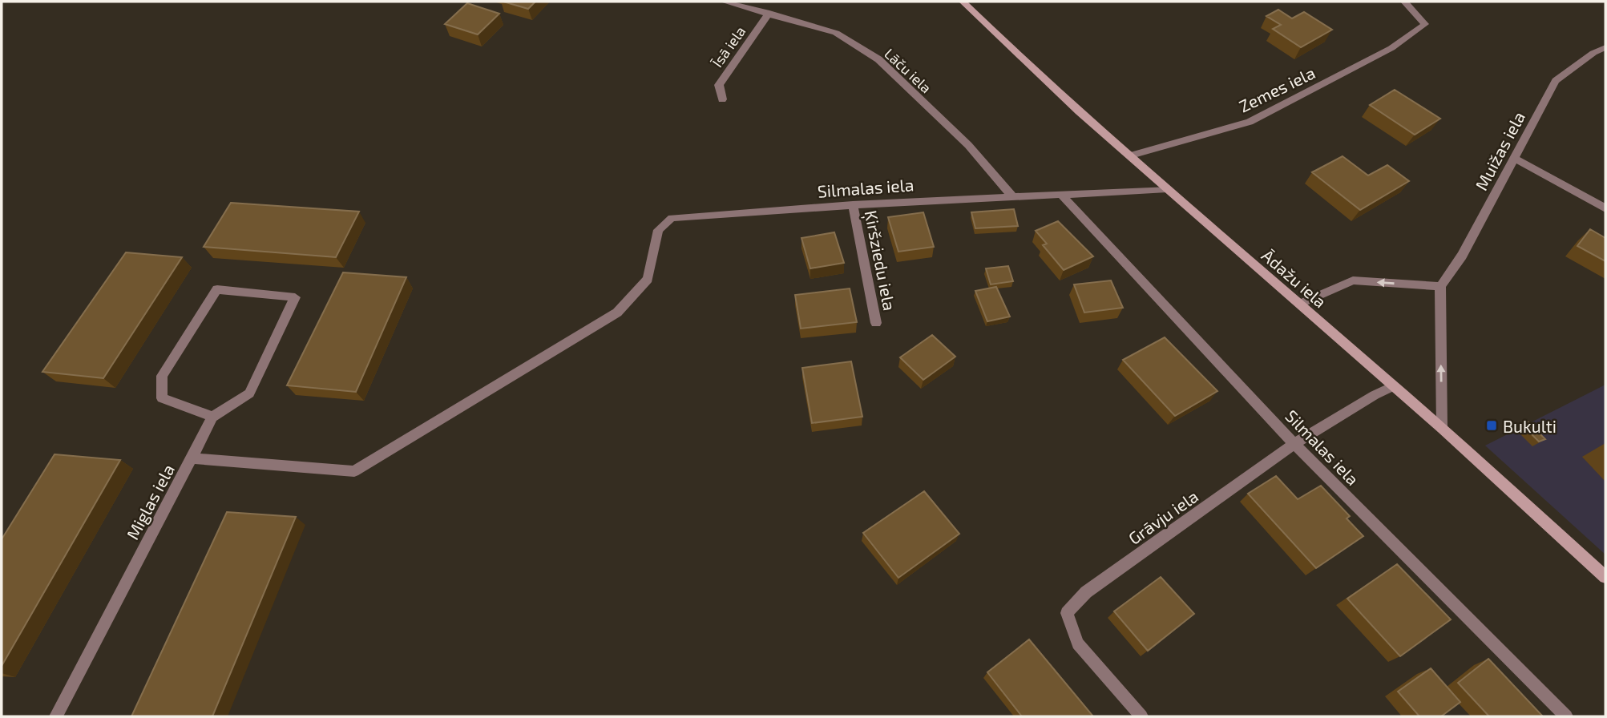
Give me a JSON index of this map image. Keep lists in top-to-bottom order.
{
  "streets": {
    "street": [
      "Īsā iela",
      "Lāču iela",
      "Zemes iela",
      "Muižas iela",
      "Silmalas iela",
      "Ķiršziedu iela",
      "Ādažu iela",
      "Miglas iela",
      "Grāvju iela"
    ]
  },
  "crossings": [
    ["Īsā iela", "Lāču iela"],
    ["Lāču iela", "Silmalas iela"],
    ["Zemes iela", "Ādažu iela"],
    ["Silmalas iela", "Ķiršziedu iela"],
    ["Silmalas iela", "Ādažu iela"],
    ["Silmalas iela", "Miglas iela"],
    ["Silmalas iela", "Grāvju iela"],
    ["Ādažu iela", "Grāvju iela"]
  ],
  "places": {
    "transit": ["Bukulti"]
  }
}
